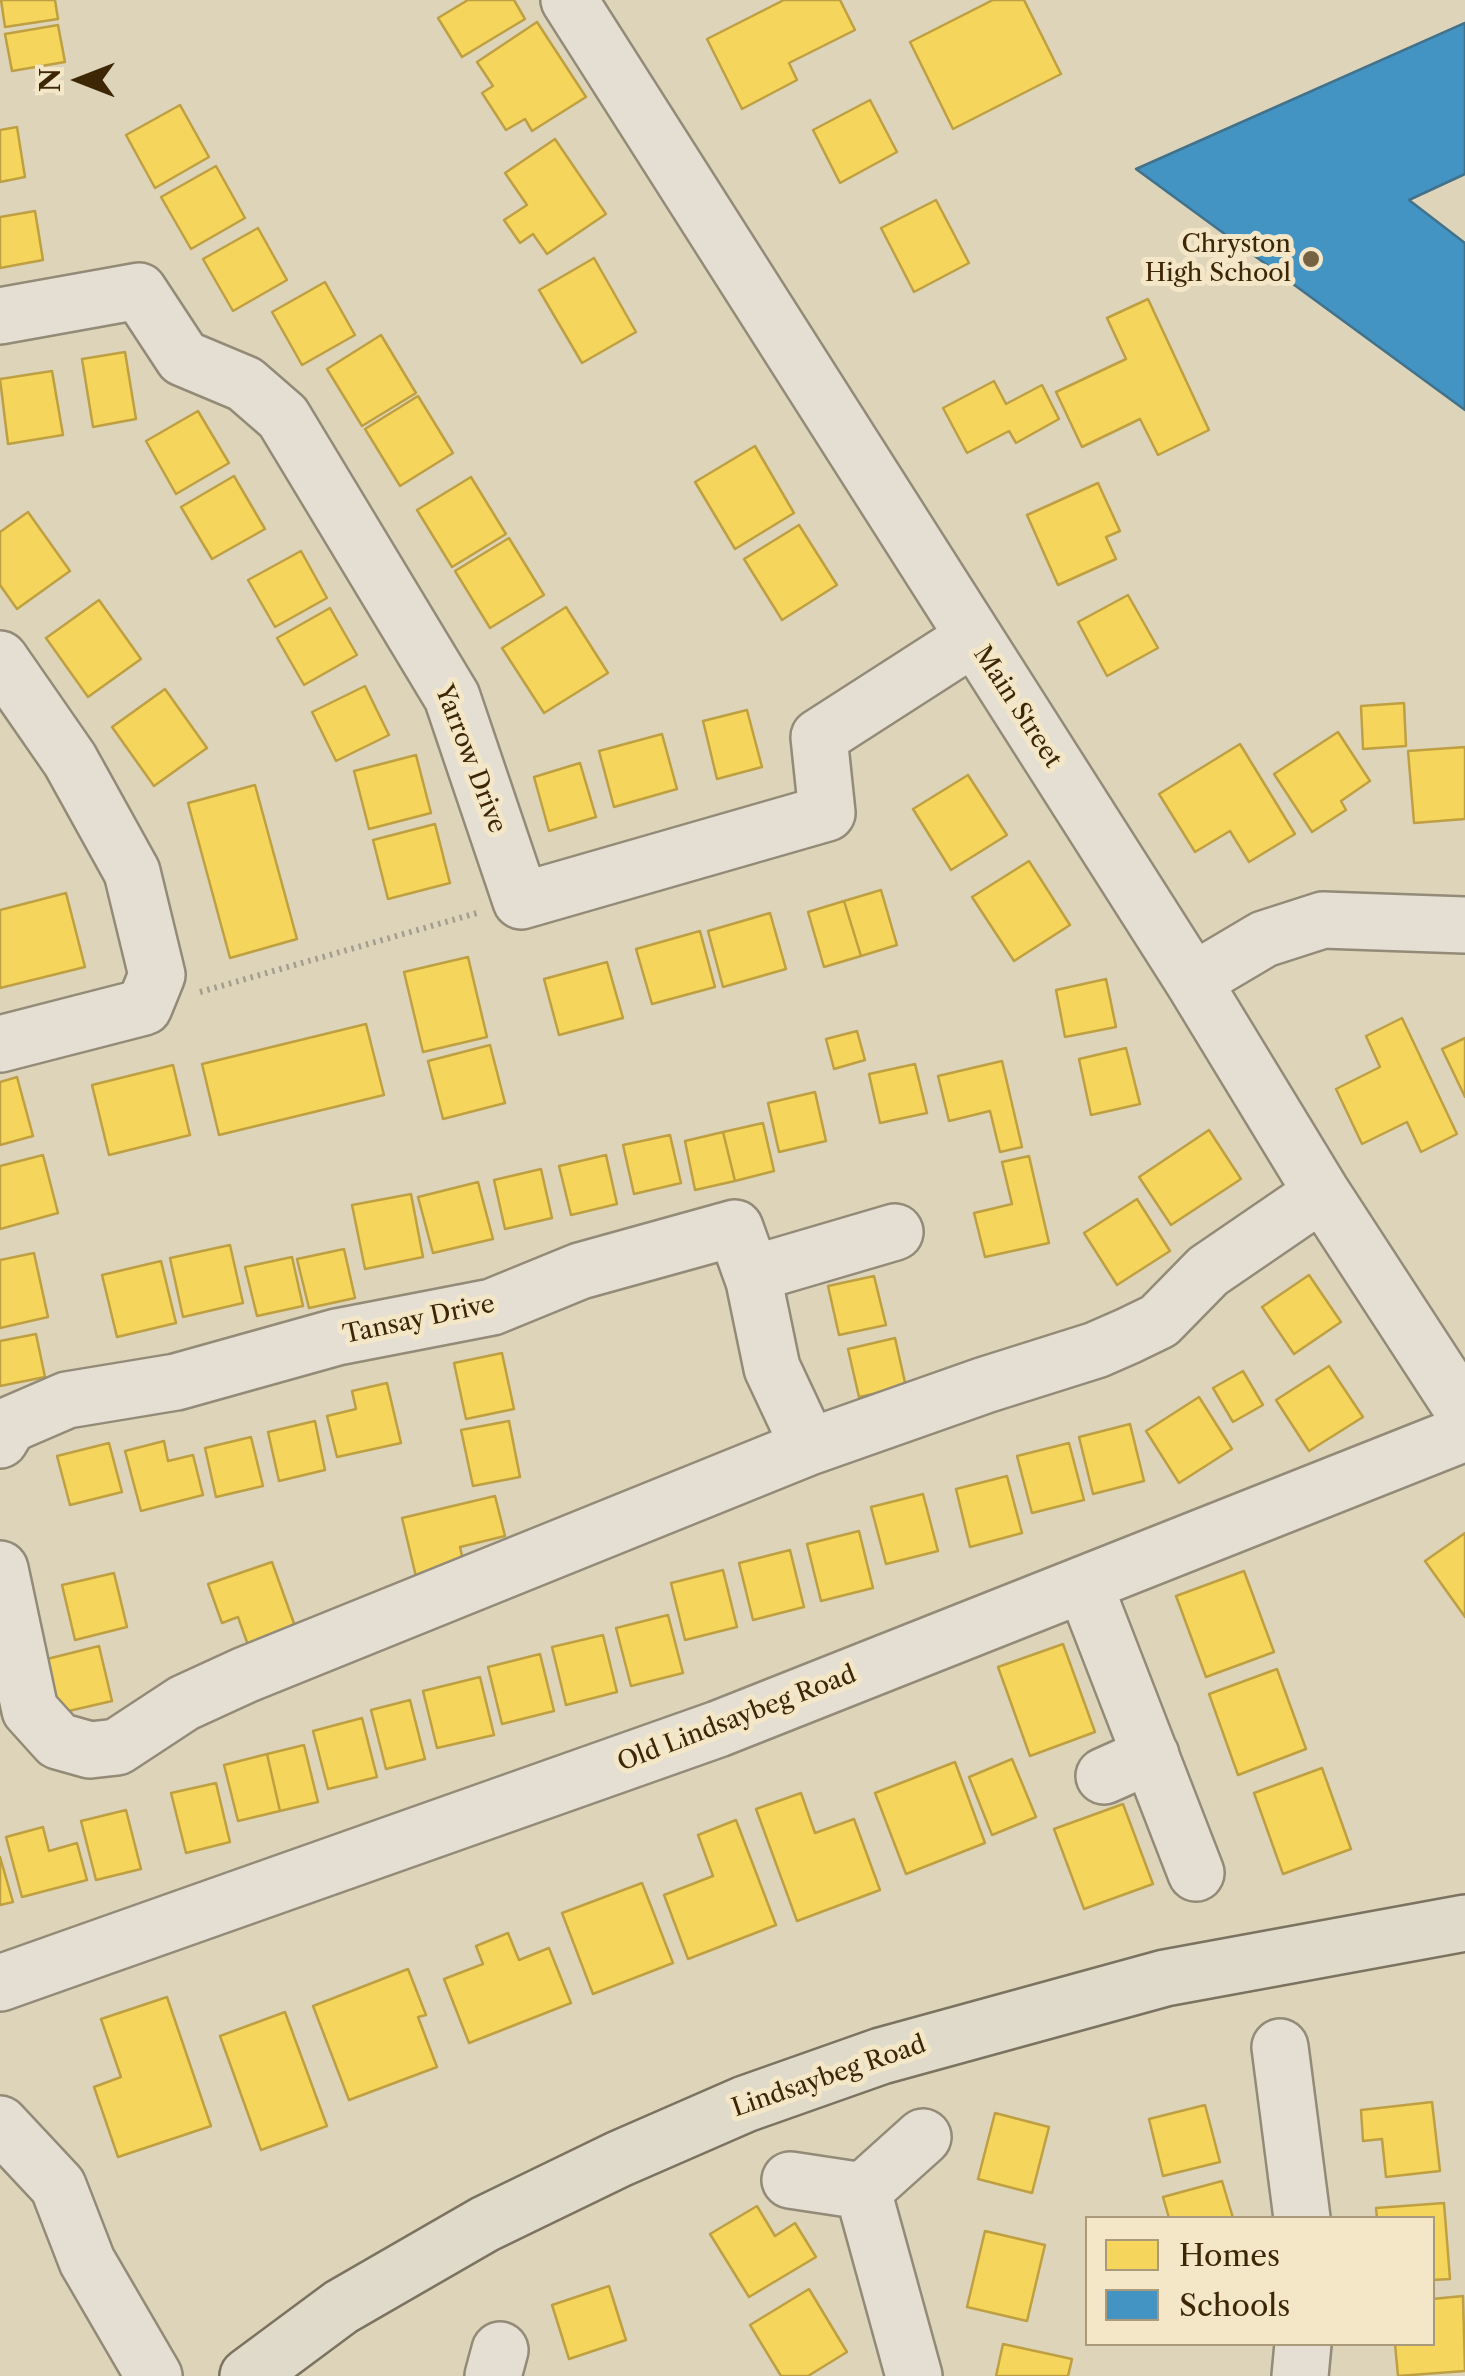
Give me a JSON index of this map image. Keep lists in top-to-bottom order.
{
  "streets": {
    "main road": ["Lindsaybeg Road"],
    "street": [
      "Main Street",
      "Yarrow Drive",
      "Tansay Drive",
      "Old Lindsaybeg Road"
    ]
  },
  "places": ["Chryston High School"],
  "legend": ["Homes", "Schools"],
  "north": "left"
}
